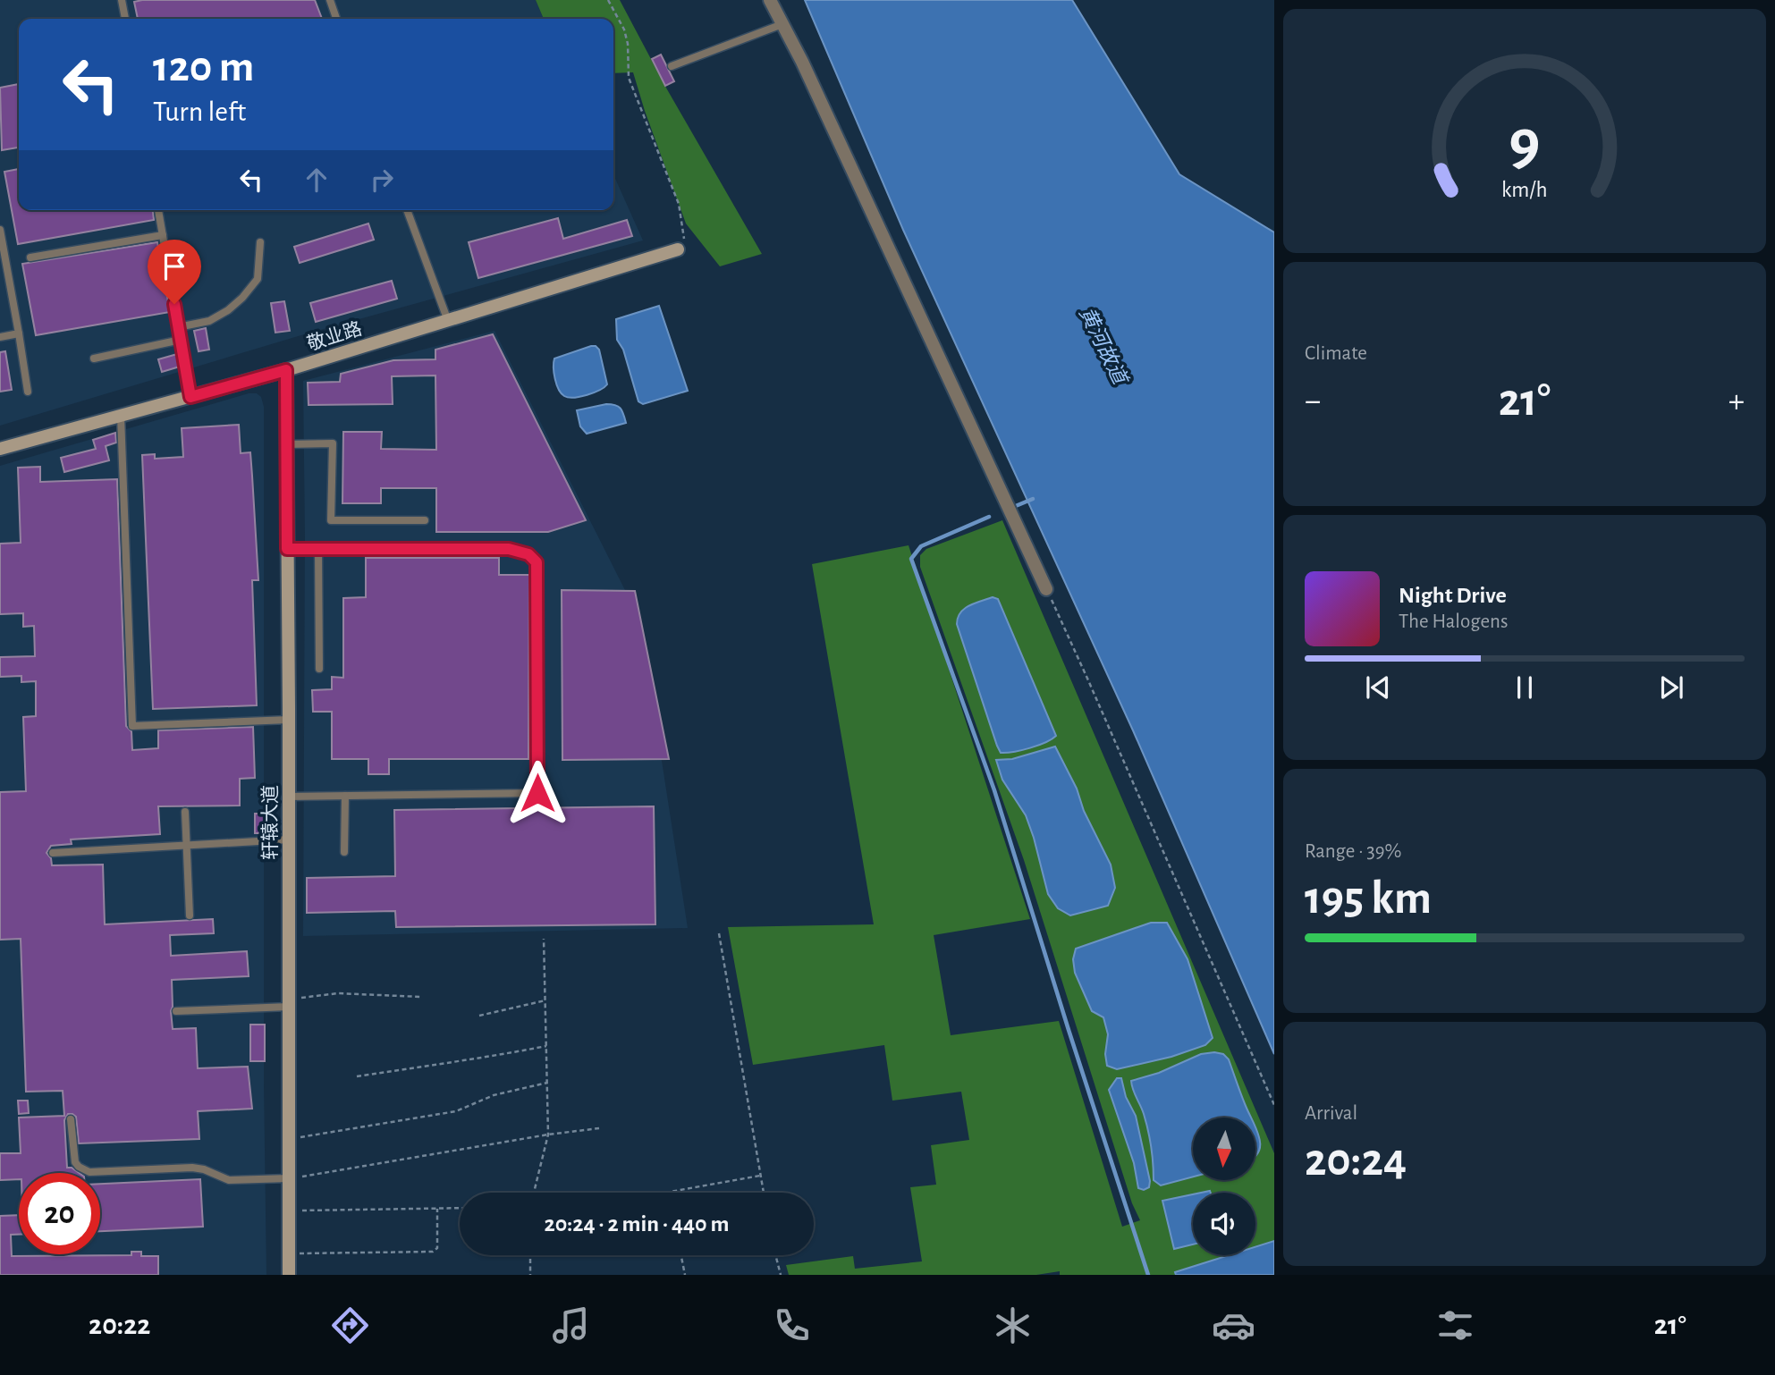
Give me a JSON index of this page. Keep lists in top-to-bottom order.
{
  "streets": {
    "street": ["敬业路", "轩辕大道"]
  },
  "crossings": [
    ["敬业路", "轩辕大道"]
  ],
  "water": ["黄河故道"],
  "north": "bottom",
  "page": {
    "turn": ["120 m", "Turn left"],
    "tile": [
      "Climate",
      ["Range · 39%", "195 km"],
      ["Arrival", "20:24"]
    ],
    "heat": ["−", "21°", "+"],
    "song": ["Night Drive", "The Halogens"],
    "limit": "20",
    "trip": "20:24 · 2 min · 440 m",
    "tabs": ["20:22", "21°"],
    "gauge": ["9", "km/h"]
  }
}
